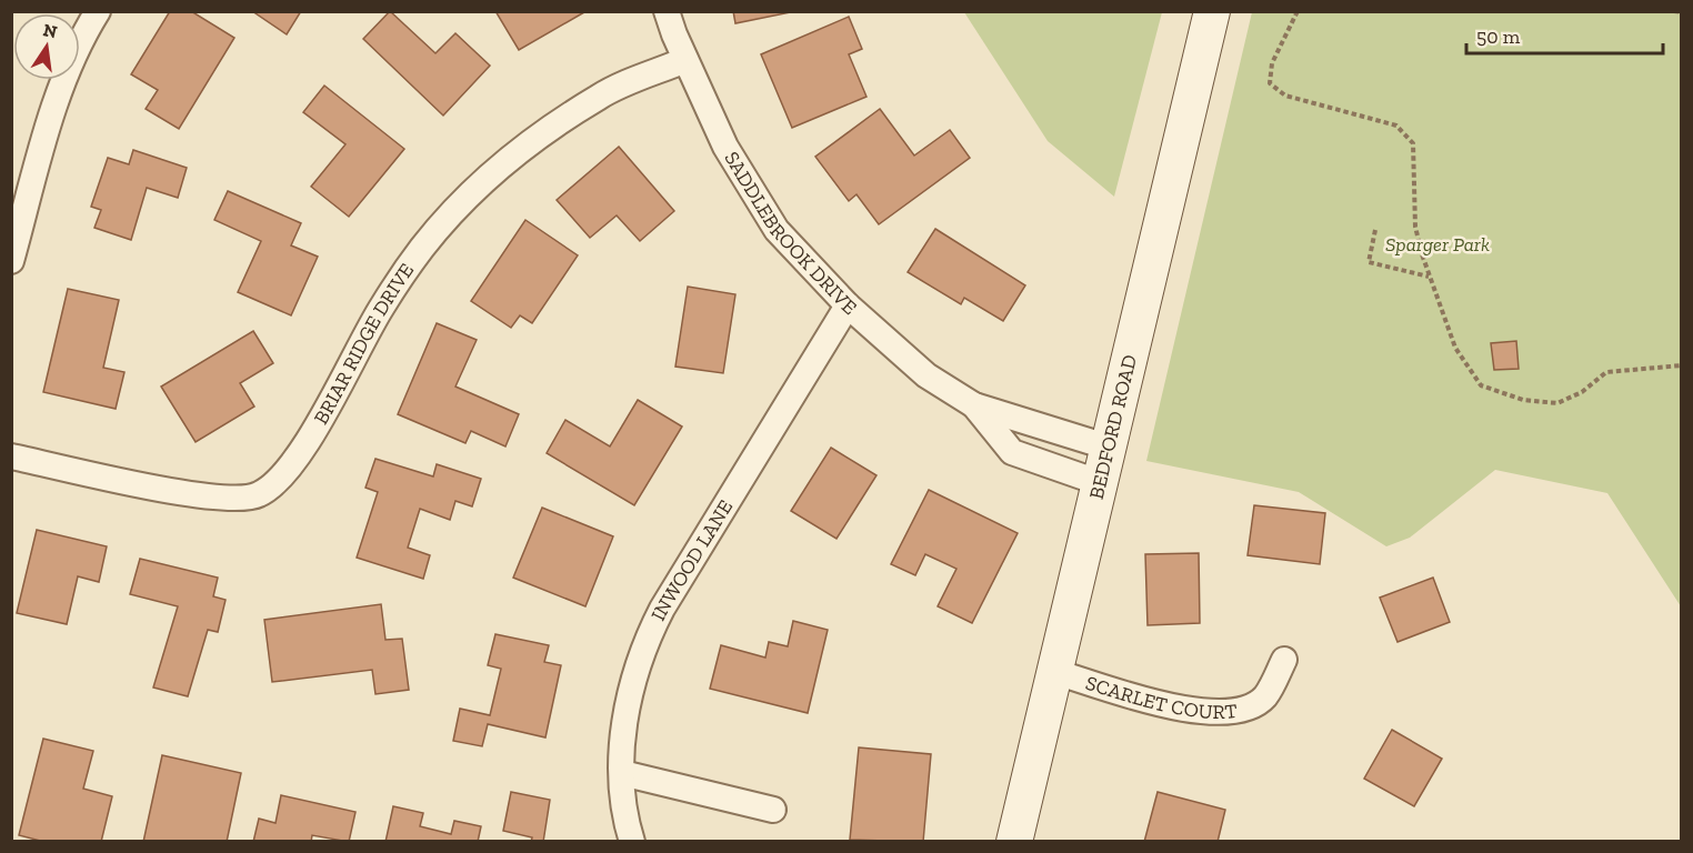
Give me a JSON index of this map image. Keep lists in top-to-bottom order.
{
  "streets": {
    "street": [
      "SADDLEBROOK DRIVE",
      "BRIAR RIDGE DRIVE",
      "BEDFORD ROAD",
      "INWOOD LANE",
      "SCARLET COURT"
    ]
  },
  "crossings": [
    ["SADDLEBROOK DRIVE", "BRIAR RIDGE DRIVE"],
    ["SADDLEBROOK DRIVE", "BEDFORD ROAD"],
    ["SADDLEBROOK DRIVE", "INWOOD LANE"],
    ["BEDFORD ROAD", "SCARLET COURT"]
  ],
  "parks": ["Sparger Park"],
  "scale_bar": "50 m",
  "north": "top"
}
